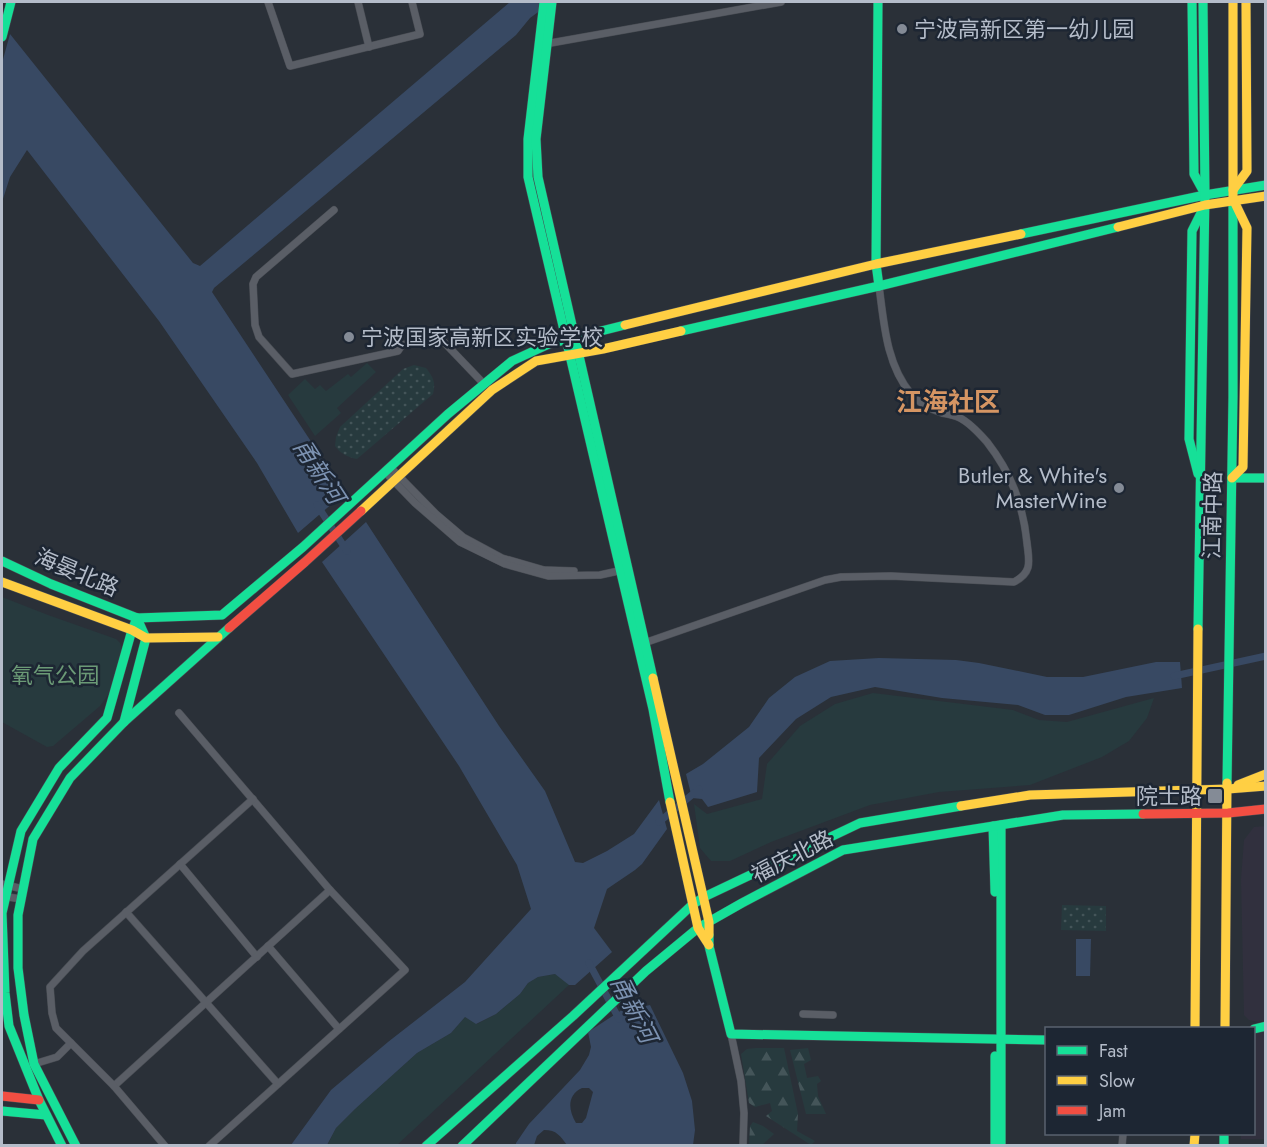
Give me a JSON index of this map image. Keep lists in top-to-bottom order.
{
  "streets": {
    "main road": ["江南中路", "海晏北路", "福庆北路"]
  },
  "crossings": [
    ["江南中路", "福庆北路"]
  ],
  "districts": ["江海社区"],
  "water": ["甬新河"],
  "parks": ["氧气公园"],
  "places": {
    "other": ["宁波高新区第一幼儿园", "宁波国家高新区实验学校", "Butler & White's MasterWine"],
    "transit": ["院士路"]
  },
  "legend": ["Fast", "Slow", "Jam"]
}
